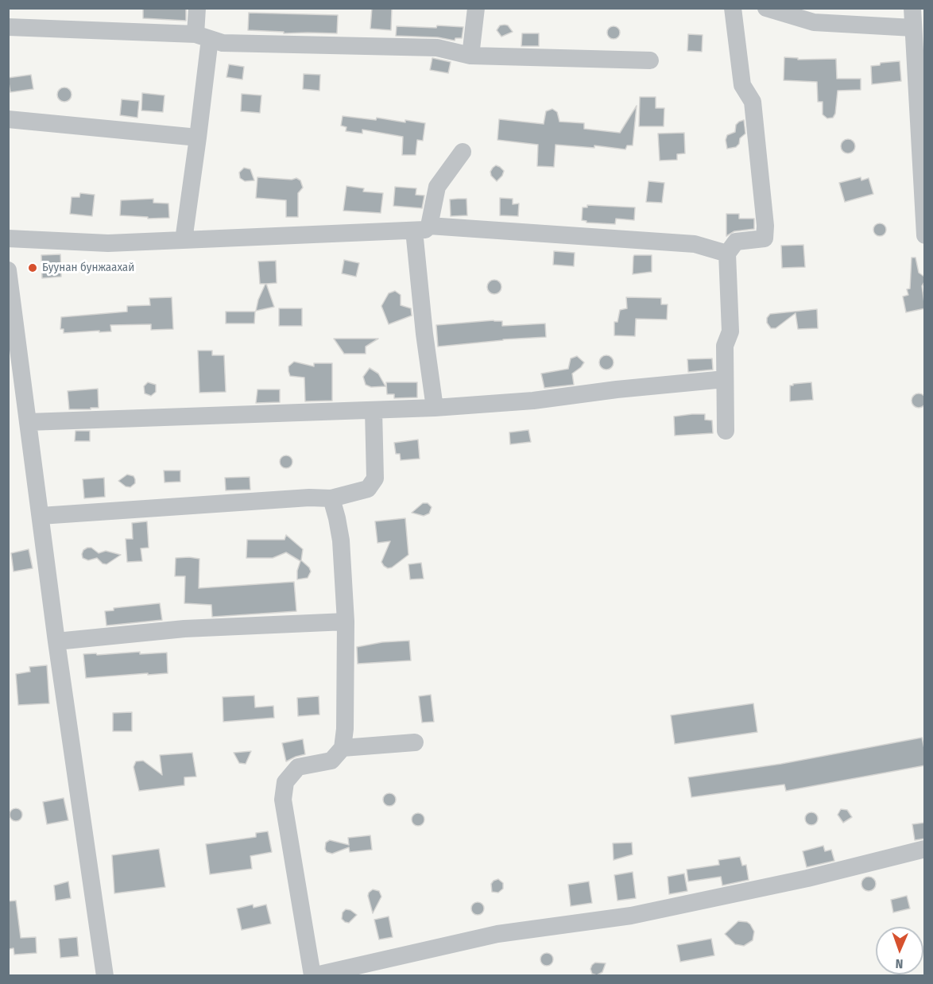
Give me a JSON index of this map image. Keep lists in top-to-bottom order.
{
  "places": ["Буунан бунжаахай"],
  "north": "bottom"
}
